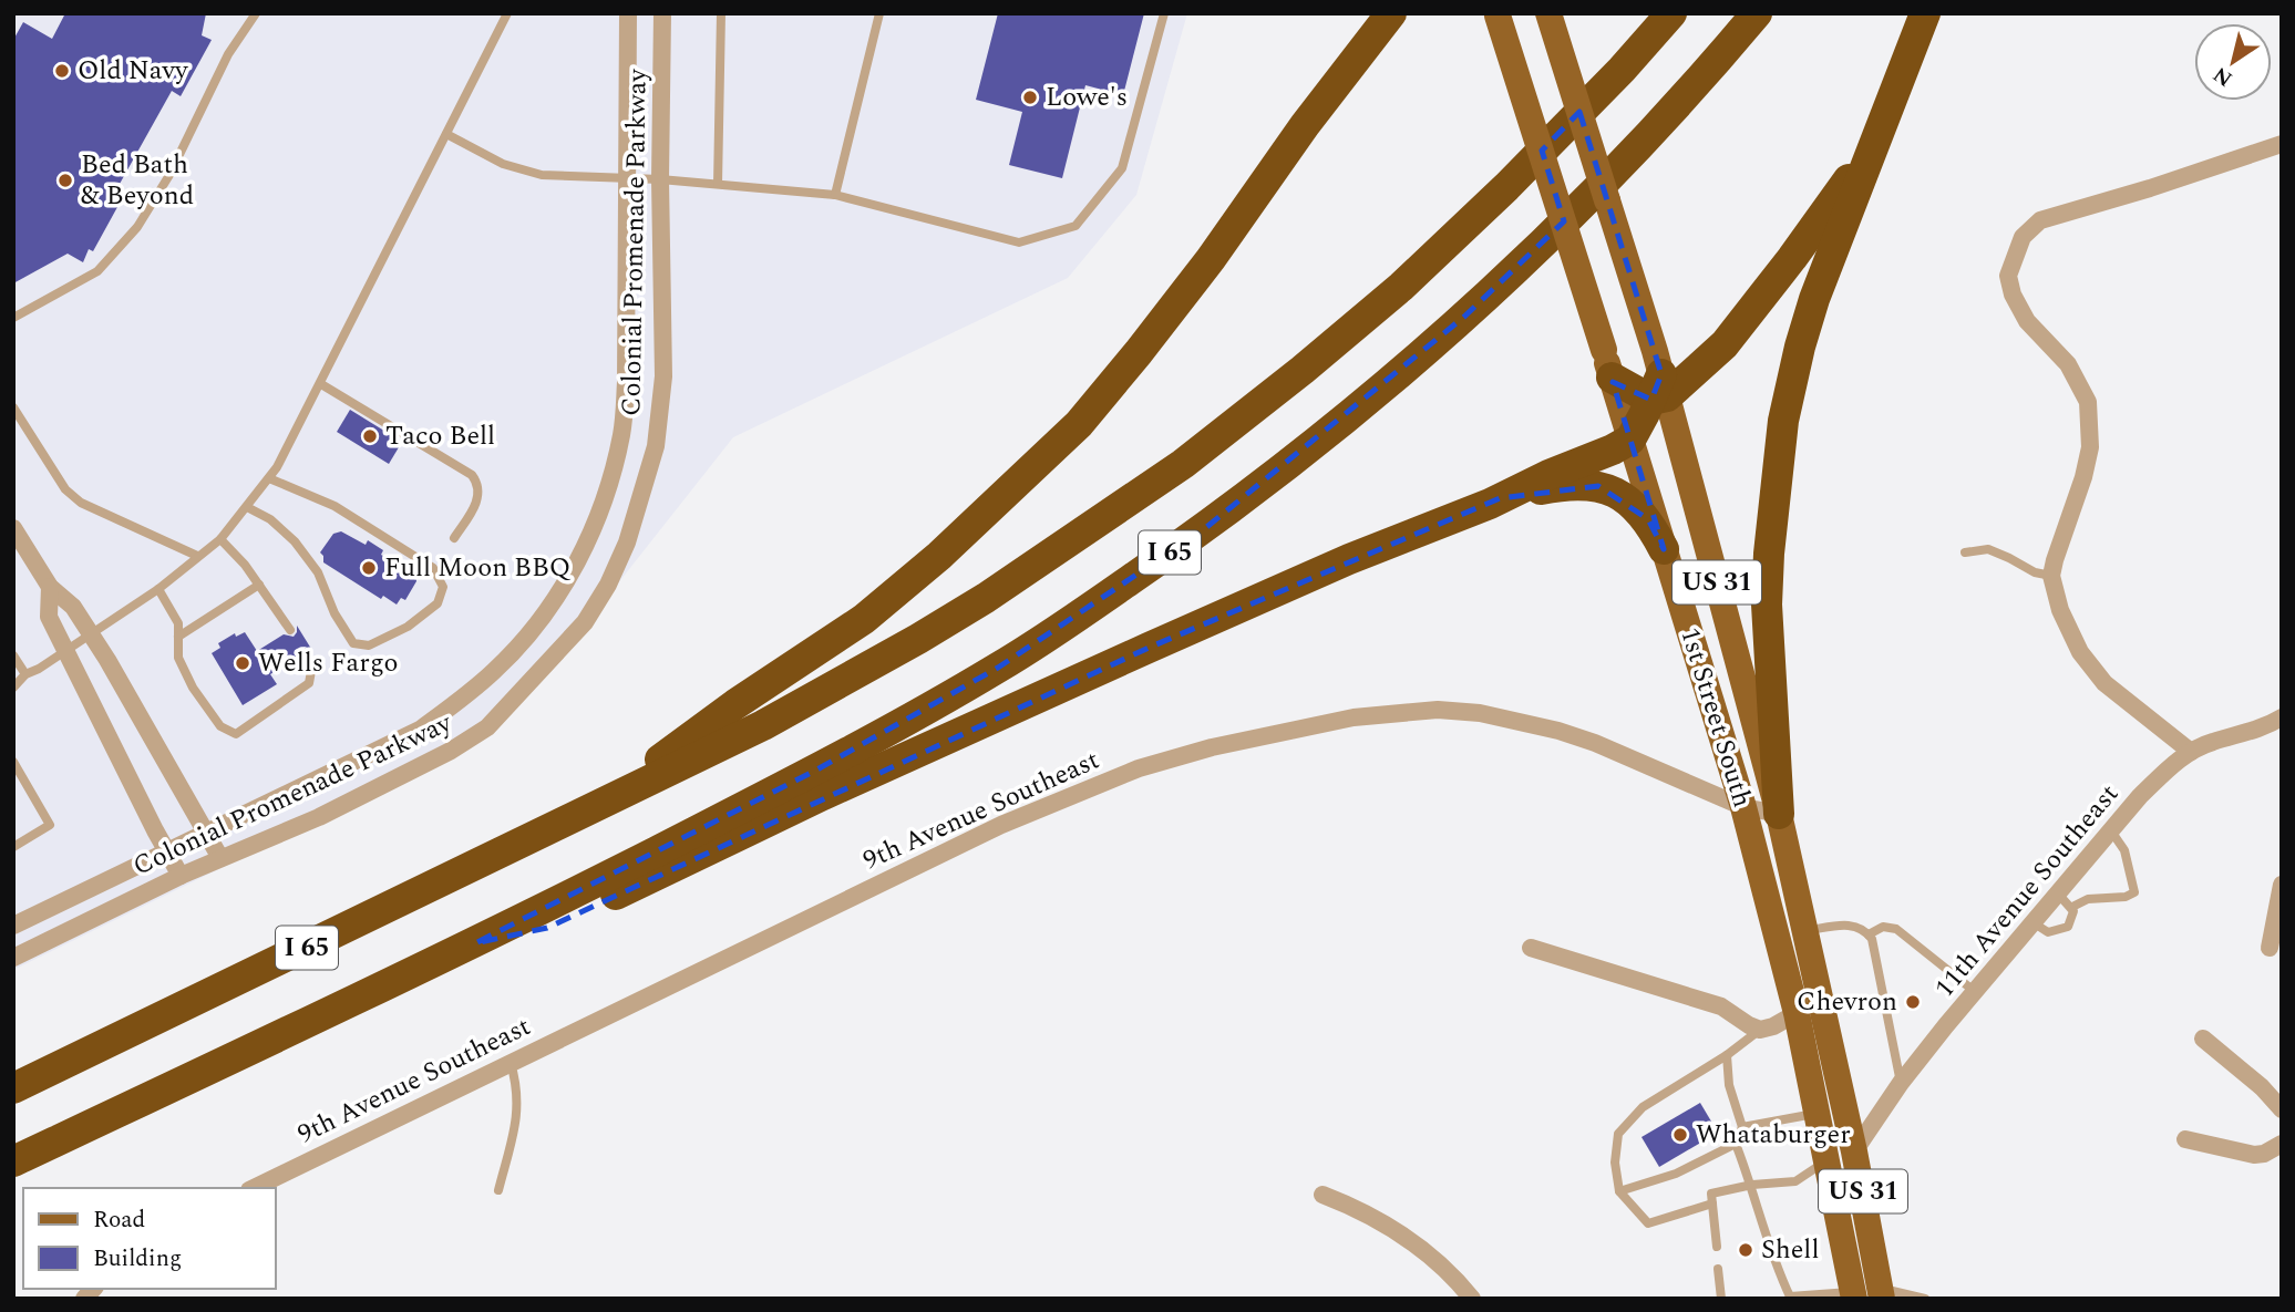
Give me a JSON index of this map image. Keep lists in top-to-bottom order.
{
  "streets": {
    "highway": ["I 65"],
    "main road": ["US 31", "1st Street South"],
    "street": ["Colonial Promenade Parkway", "9th Avenue Southeast", "11th Avenue Southeast"]
  },
  "crossings": [
    ["1st Street South", "9th Avenue Southeast"],
    ["1st Street South", "11th Avenue Southeast"]
  ],
  "places": [
    "Old Navy",
    "Lowe's",
    "Bed Bath & Beyond",
    "Taco Bell",
    "Full Moon BBQ",
    "Wells Fargo",
    "Chevron",
    "Whataburger",
    "Shell"
  ],
  "legend": ["Road", "Building"],
  "north": "bottom left"
}
